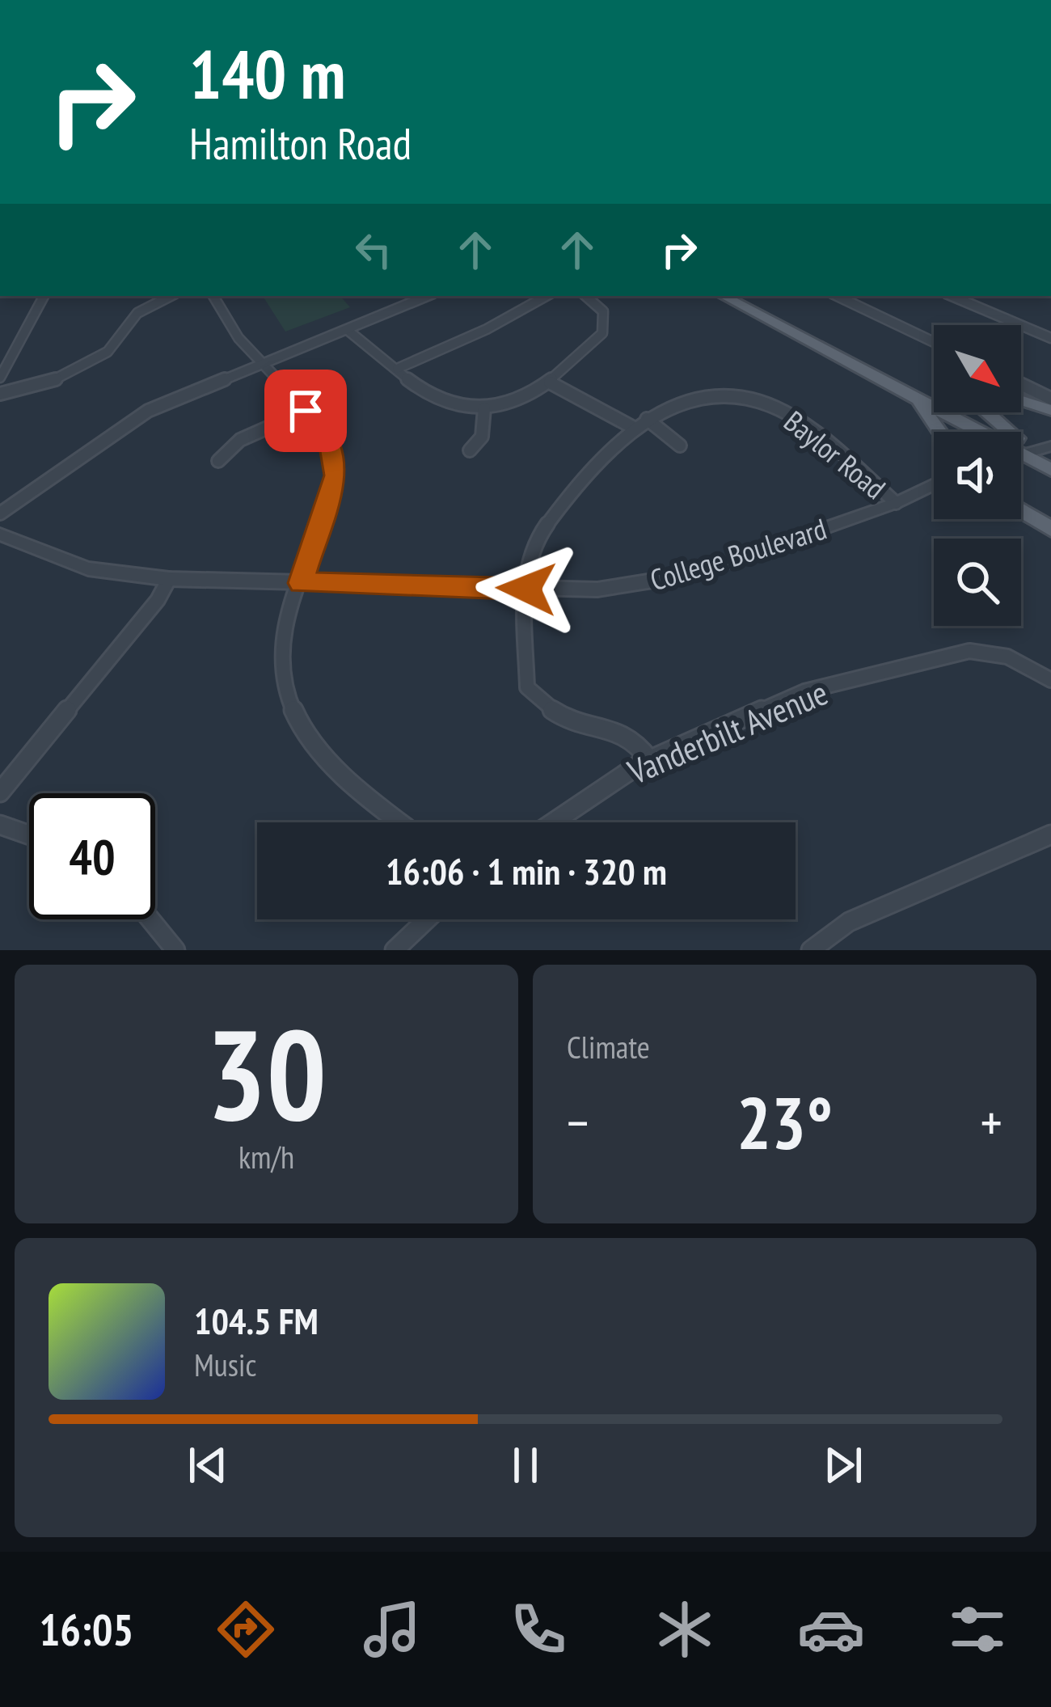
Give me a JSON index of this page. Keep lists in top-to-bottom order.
{
  "streets": {
    "street": ["Baylor Road", "College Boulevard", "Vanderbilt Avenue"]
  },
  "crossings": [
    ["Baylor Road", "College Boulevard"],
    ["Baylor Road", "Vanderbilt Avenue"]
  ],
  "north": "bottom right",
  "page": {
    "turn": ["140 m", "Hamilton Road"],
    "limit": "40",
    "trip": "16:06 · 1 min · 320 m",
    "tile": [
      ["30", "km/h"],
      "Climate"
    ],
    "heat": ["−", "23°", "+"],
    "song": ["104.5 FM", "Music"],
    "tabs": "16:05"
  }
}
